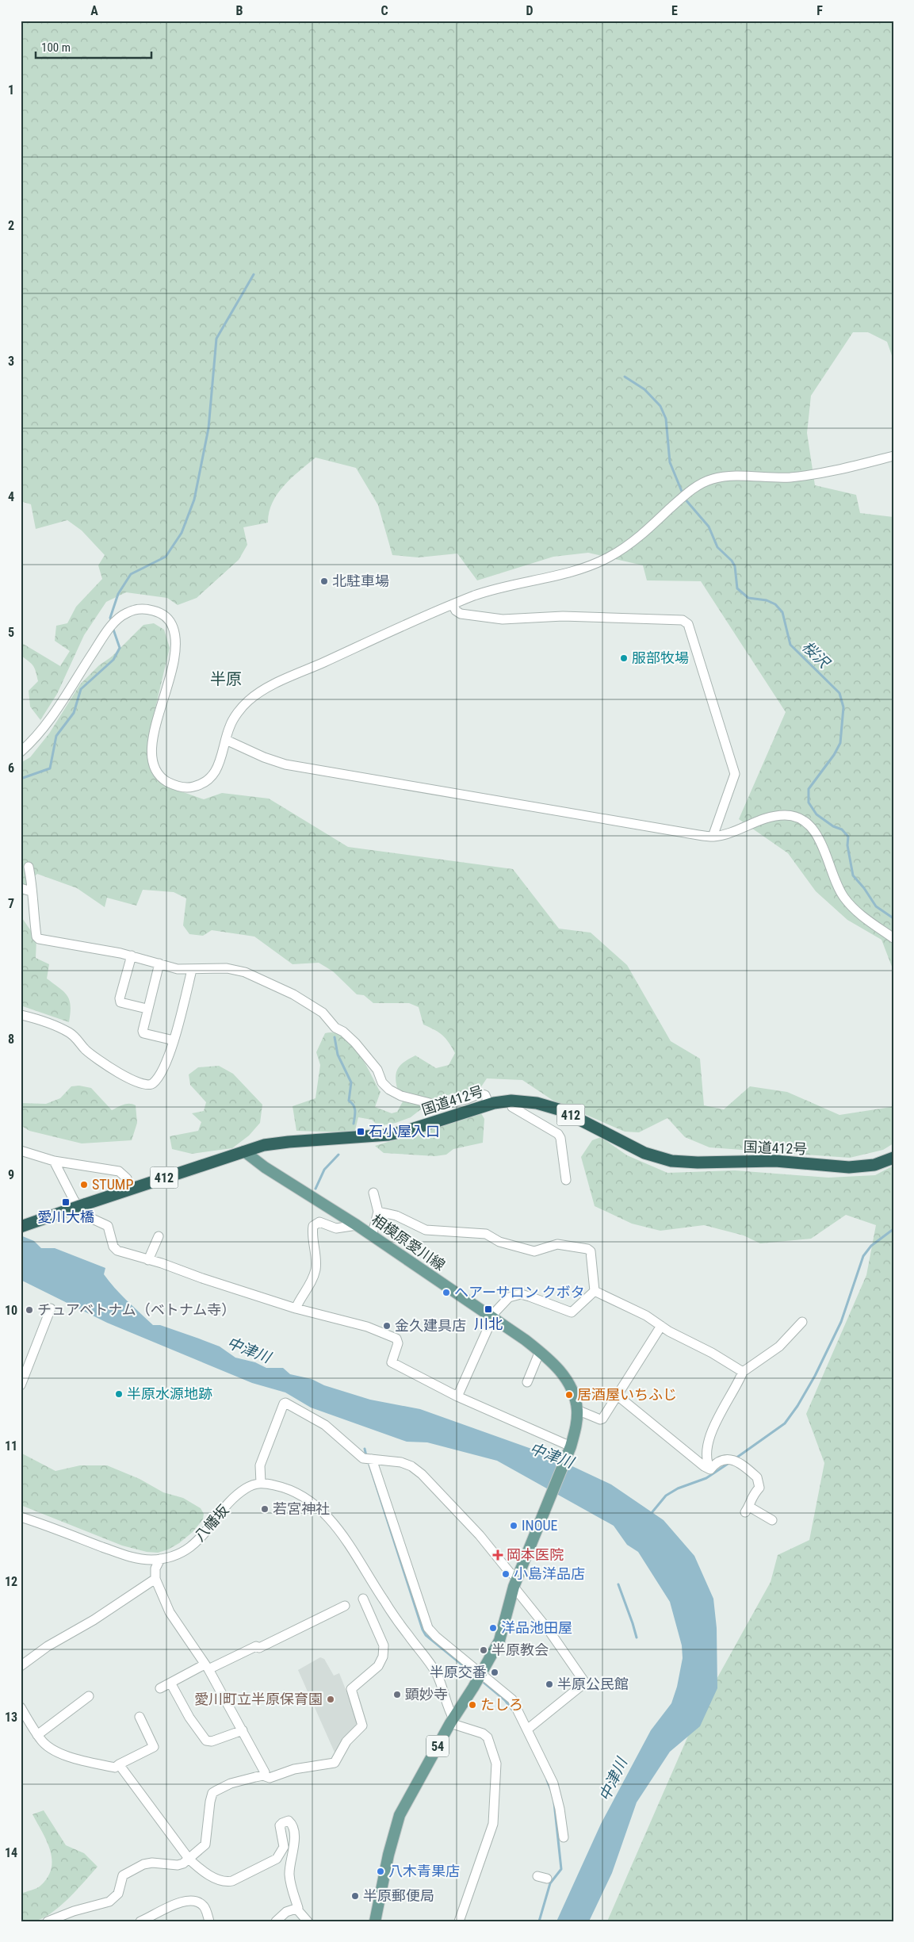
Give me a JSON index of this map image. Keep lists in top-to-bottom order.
{
  "streets": {
    "highway": ["国道412号", "412"],
    "main road": ["相模原愛川線", "54"],
    "street": ["八幡坂"]
  },
  "crossings": [
    ["国道412号", "相模原愛川線"],
    ["相模原愛川線", "54"]
  ],
  "districts": ["半原"],
  "water": ["桜沢", "中津川"],
  "places": {
    "other": [
      "北駐車場",
      "服部牧場",
      "STUMP",
      "ヘアーサロン クボタ",
      "チュアベトナム（ベトナム寺）",
      "金久建具店",
      "半原水源地跡",
      "居酒屋いちふじ",
      "若宮神社",
      "INOUE",
      "小島洋品店",
      "洋品池田屋",
      "半原教会",
      "半原交番",
      "半原公民館",
      "顕妙寺",
      "愛川町立半原保育園",
      "たしろ",
      "八木青果店",
      "半原郵便局"
    ],
    "transit": ["石小屋入口", "愛川大橋", "川北"],
    "health": ["岡本医院"]
  },
  "scale_bar": "100 m",
  "grid": {
    "columns": [
      "A",
      "B",
      "C",
      "D",
      "E",
      "F"
    ],
    "rows": [
      "1",
      "2",
      "3",
      "4",
      "5",
      "6",
      "7",
      "8",
      "9",
      "10",
      "11",
      "12",
      "13",
      "14"
    ]
  }
}
